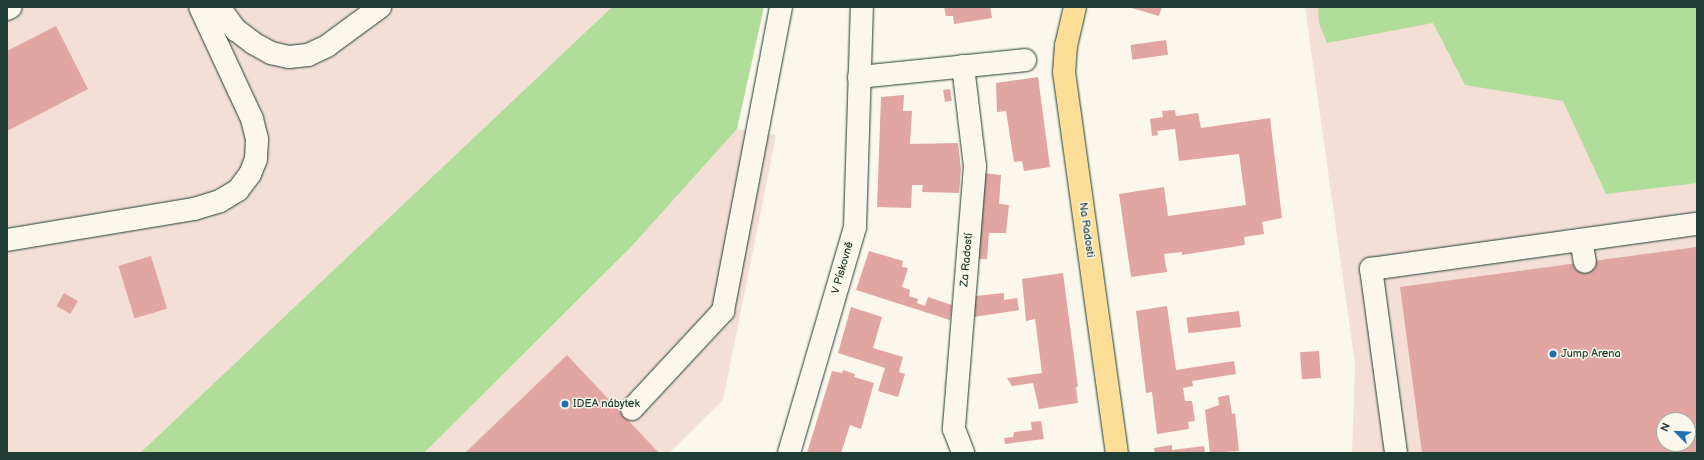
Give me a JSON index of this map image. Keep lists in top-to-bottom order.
{
  "streets": {
    "main road": ["Na Radosti"],
    "street": ["Za Radostí", "V Pískovně"]
  },
  "places": ["Jump Arena", "IDEA nábytek"],
  "north": "top left"
}
